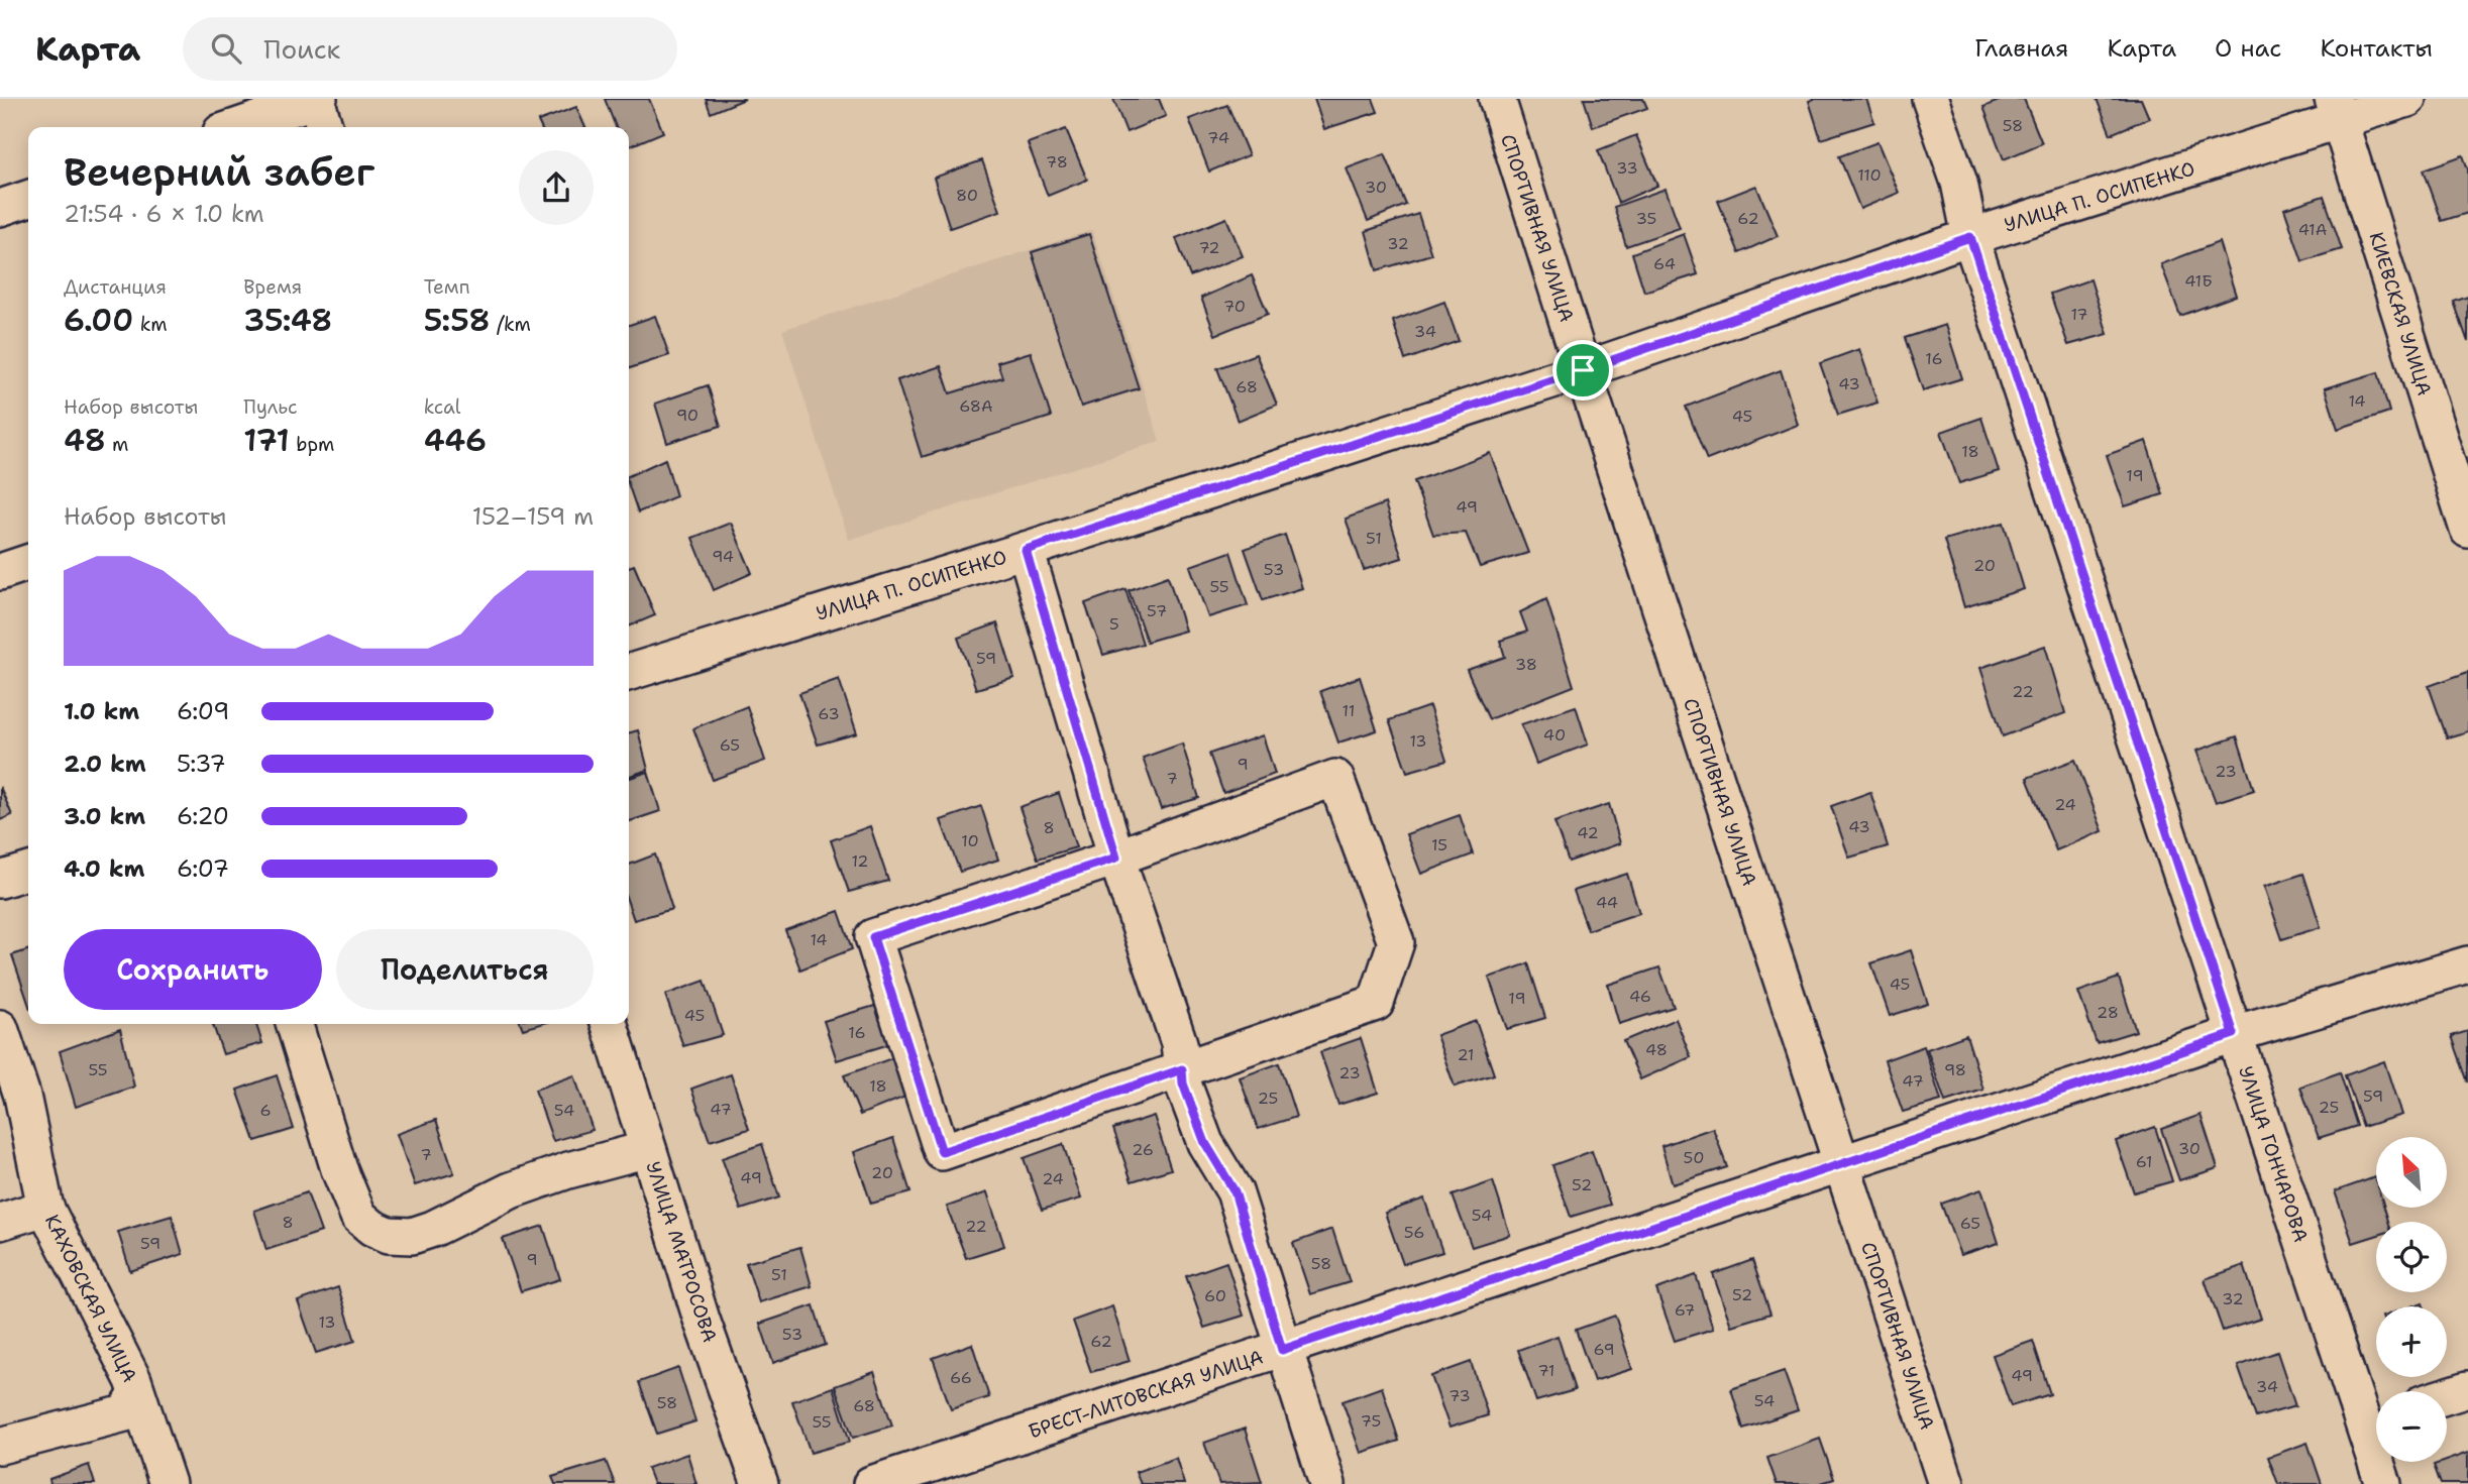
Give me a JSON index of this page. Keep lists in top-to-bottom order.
{
  "streets": {
    "street": [
      "УЛИЦА П. ОСИПЕНКО",
      "СПОРТИВНАЯ УЛИЦА",
      "КИЕВСКАЯ УЛИЦА",
      "УЛИЦА ГОНЧАРОВА",
      "УЛИЦА МАТРОСОВА",
      "КАХОВСКАЯ УЛИЦА",
      "БРЕСТ-ЛИТОВСКАЯ УЛИЦА"
    ]
  },
  "crossings": [
    ["УЛИЦА П. ОСИПЕНКО", "СПОРТИВНАЯ УЛИЦА"],
    ["УЛИЦА П. ОСИПЕНКО", "КИЕВСКАЯ УЛИЦА"],
    ["УЛИЦА П. ОСИПЕНКО", "УЛИЦА ГОНЧАРОВА"],
    ["СПОРТИВНАЯ УЛИЦА", "БРЕСТ-ЛИТОВСКАЯ УЛИЦА"],
    ["УЛИЦА ГОНЧАРОВА", "БРЕСТ-ЛИТОВСКАЯ УЛИЦА"]
  ],
  "house_numbers": [
    "58",
    "74",
    "78",
    "33",
    "110",
    "30",
    "80",
    "35",
    "62",
    "41А",
    "32",
    "72",
    "64",
    "41Б",
    "70",
    "17",
    "34",
    "16",
    "43",
    "68",
    "14",
    "68А",
    "90",
    "45",
    "18",
    "19",
    "49",
    "51",
    "94",
    "20",
    "53",
    "55",
    "57",
    "5",
    "59",
    "38",
    "22",
    "11",
    "63",
    "40",
    "13",
    "65",
    "9",
    "23",
    "7",
    "24",
    "43",
    "8",
    "42",
    "10",
    "15",
    "12",
    "44",
    "14",
    "45",
    "46",
    "19",
    "28",
    "45",
    "16",
    "48",
    "21",
    "55",
    "98",
    "23",
    "47",
    "18",
    "59",
    "25",
    "25",
    "47",
    "6",
    "54",
    "30",
    "26",
    "7",
    "50",
    "61",
    "20",
    "49",
    "24",
    "52",
    "54",
    "8",
    "65",
    "22",
    "56",
    "59",
    "9",
    "58",
    "51",
    "52",
    "60",
    "32",
    "67",
    "13",
    "53",
    "62",
    "69",
    "71",
    "49",
    "66",
    "34",
    "73",
    "54",
    "58",
    "68",
    "75",
    "55"
  ],
  "north": "top left",
  "page": {
    "header": "Карта",
    "search": "Поиск",
    "nav": [
      "Главная",
      "Карта",
      "О нас",
      "Контакты"
    ],
    "heading": ["Вечерний забег", "21:54 · 6 × 1.0 km"],
    "stats": [
      ["Дистанция", "6.00 km"],
      ["Время", "35:48"],
      ["Темп", "5:58 /km"],
      ["Набор высоты", "48 m"],
      ["Пульс", "171 bpm"],
      ["kcal", "446"]
    ],
    "chart": ["Набор высоты", "152–159 m"],
    "list": [
      {
        "name": "1.0 km",
        "note": "6:09"
      },
      {
        "name": "2.0 km",
        "note": "5:37"
      },
      {
        "name": "3.0 km",
        "note": "6:20"
      },
      {
        "name": "4.0 km",
        "note": "6:07"
      }
    ],
    "buttons": ["Сохранить", "Поделиться"],
    "map_buttons": ["+", "−"]
  }
}
